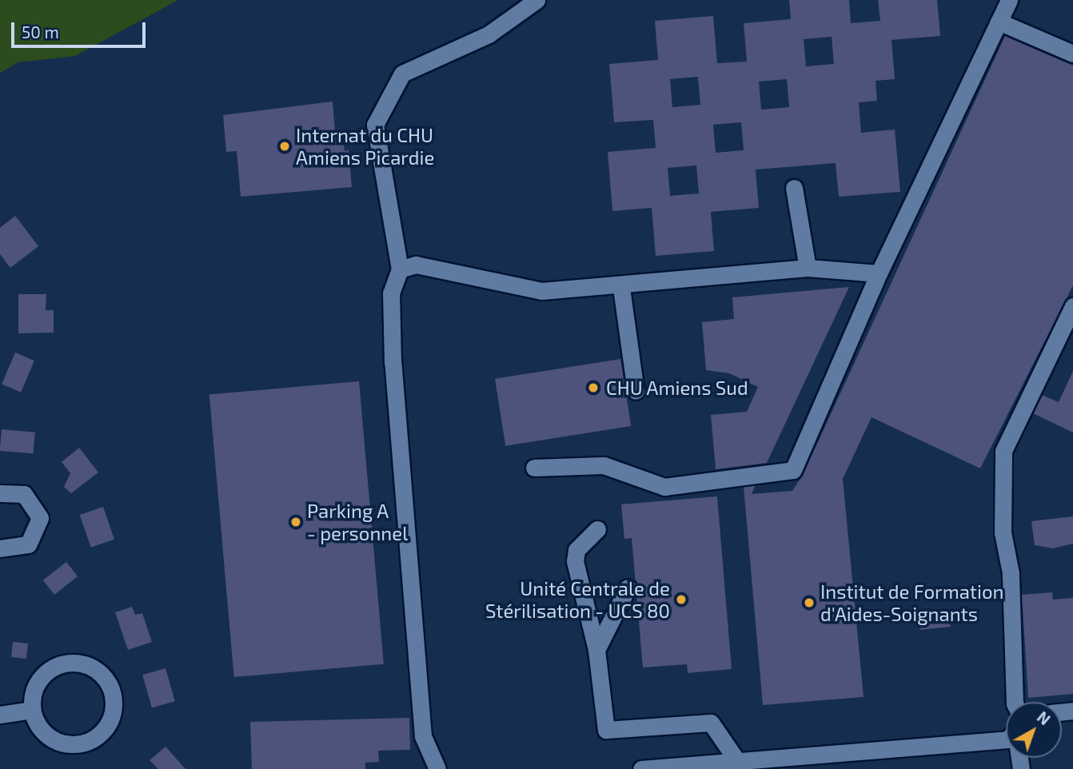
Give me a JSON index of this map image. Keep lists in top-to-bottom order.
{
  "places": [
    "Internat du CHU Amiens Picardie",
    "CHU Amiens Sud",
    "Parking A - personnel",
    "Unité Centrale de Stérilisation - UCS 80",
    "Institut de Formation d'Aides-Soignants"
  ],
  "scale_bar": "50 m",
  "north": "top right"
}
